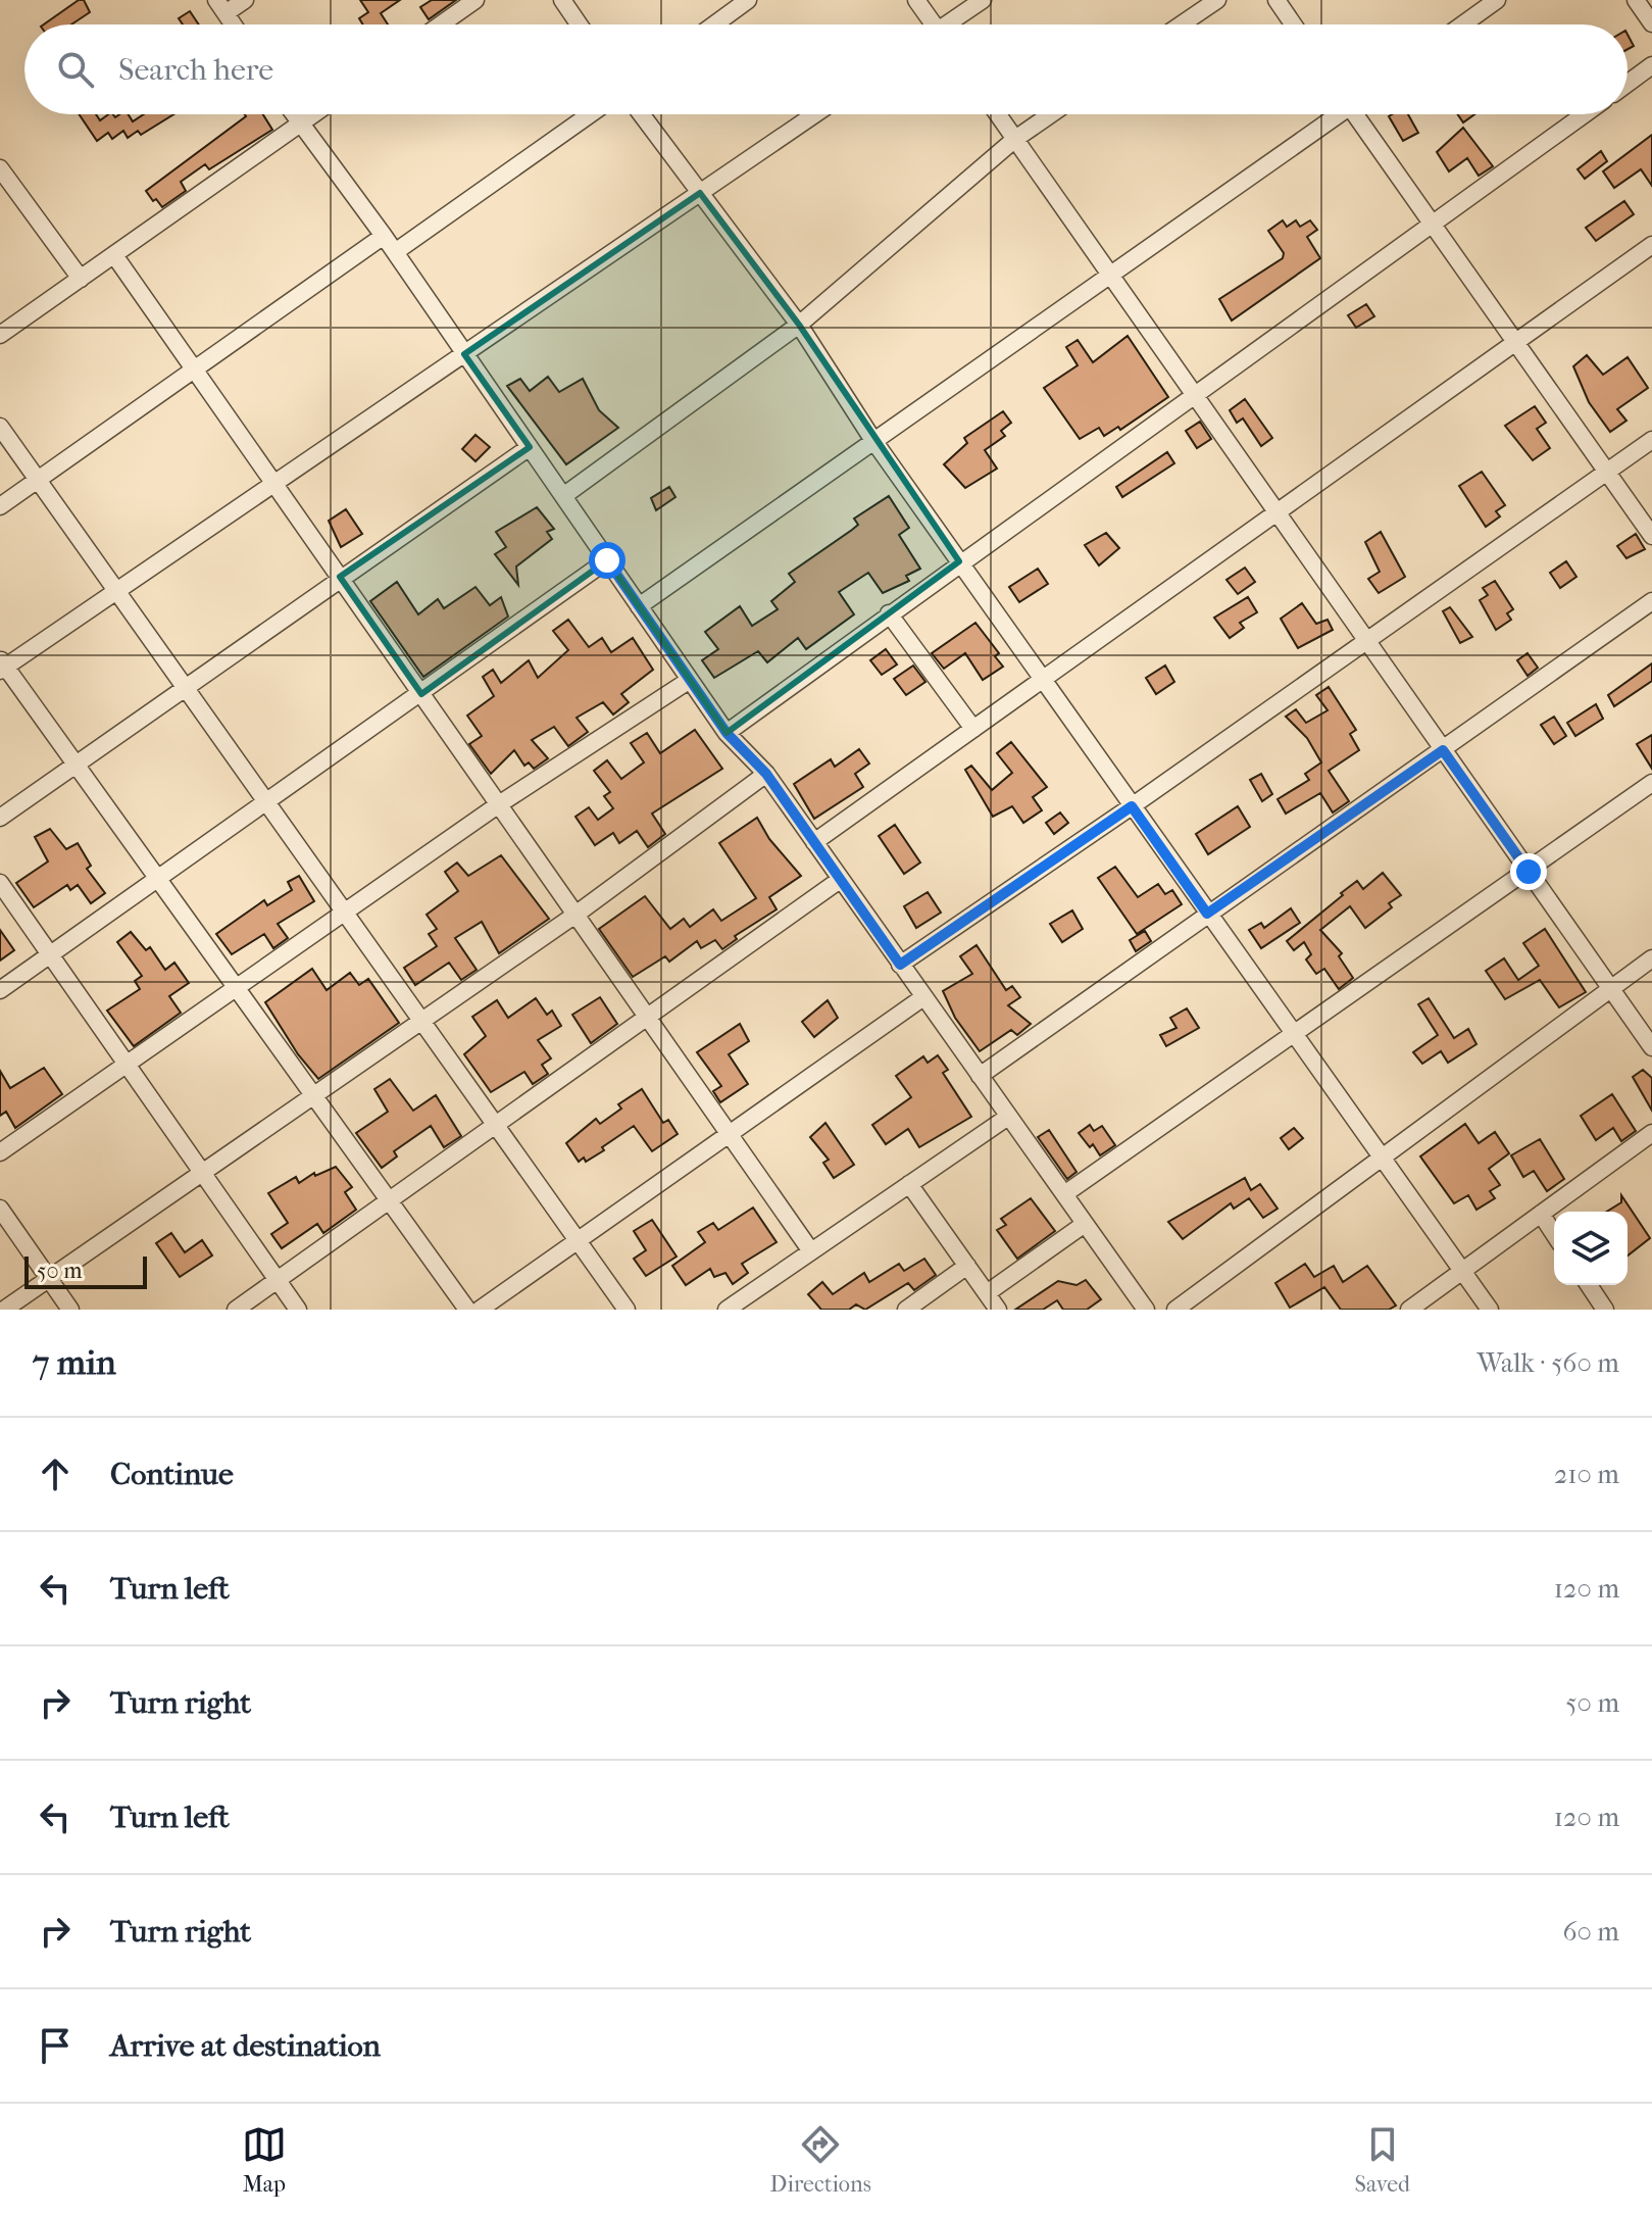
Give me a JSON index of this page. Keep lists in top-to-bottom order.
{
  "scale_bar": "50 m",
  "page": {
    "search": "Search here",
    "scale": "50 m",
    "heading": ["7 min", "Walk · 560 m"],
    "list": [
      ["Continue", "210 m"],
      ["Turn left", "120 m"],
      ["Turn right", "50 m"],
      ["Turn left", "120 m"],
      ["Turn right", "60 m"],
      "Arrive at destination"
    ],
    "nav": ["Map", "Directions", "Saved"]
  }
}
